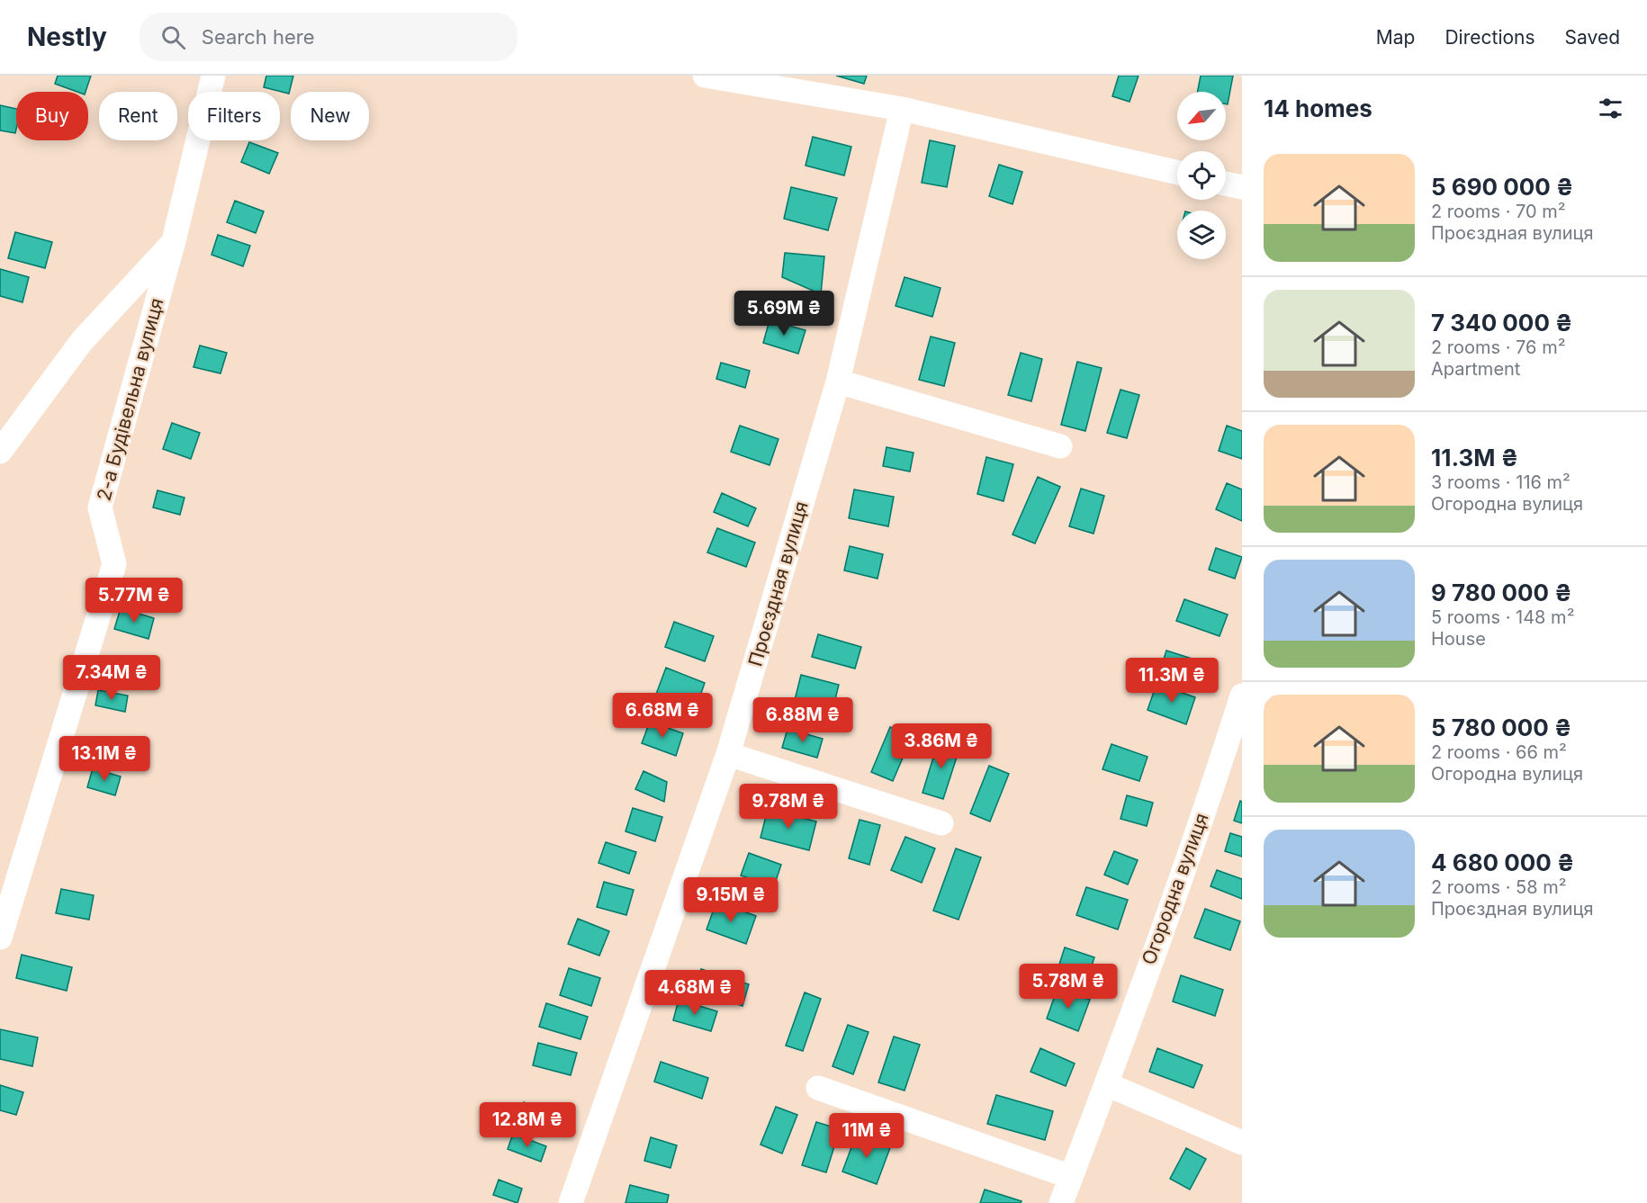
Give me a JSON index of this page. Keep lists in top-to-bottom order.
{
  "streets": {
    "street": ["2-а Будівельна вулиця", "Проєздная вулиця", "Огородна вулиця"]
  },
  "north": "bottom left",
  "page": {
    "header": "Nestly",
    "search": "Search here",
    "nav": ["Map", "Directions", "Saved"],
    "heading": "14 homes",
    "chip": [
      "Buy",
      "Rent",
      "Filters",
      "New"
    ],
    "list": [
      {
        "name": "5 690 000 ₴",
        "note": "2 rooms · 70 m² · Проєздная вулиця"
      },
      {
        "name": "7 340 000 ₴",
        "note": "2 rooms · 76 m² · Apartment"
      },
      {
        "name": "11.3M ₴",
        "note": "3 rooms · 116 m² · Огородна вулиця"
      },
      {
        "name": "9 780 000 ₴",
        "note": "5 rooms · 148 m² · House"
      },
      {
        "name": "5 780 000 ₴",
        "note": "2 rooms · 66 m² · Огородна вулиця"
      },
      {
        "name": "4 680 000 ₴",
        "note": "2 rooms · 58 m² · Проєздная вулиця"
      }
    ],
    "price": [
      "5.69M ₴",
      "5.77M ₴",
      "7.34M ₴",
      "11.3M ₴",
      "6.68M ₴",
      "6.88M ₴",
      "3.86M ₴",
      "13.1M ₴",
      "9.78M ₴",
      "9.15M ₴",
      "5.78M ₴",
      "4.68M ₴",
      "12.8M ₴",
      "11M ₴"
    ]
  }
}
